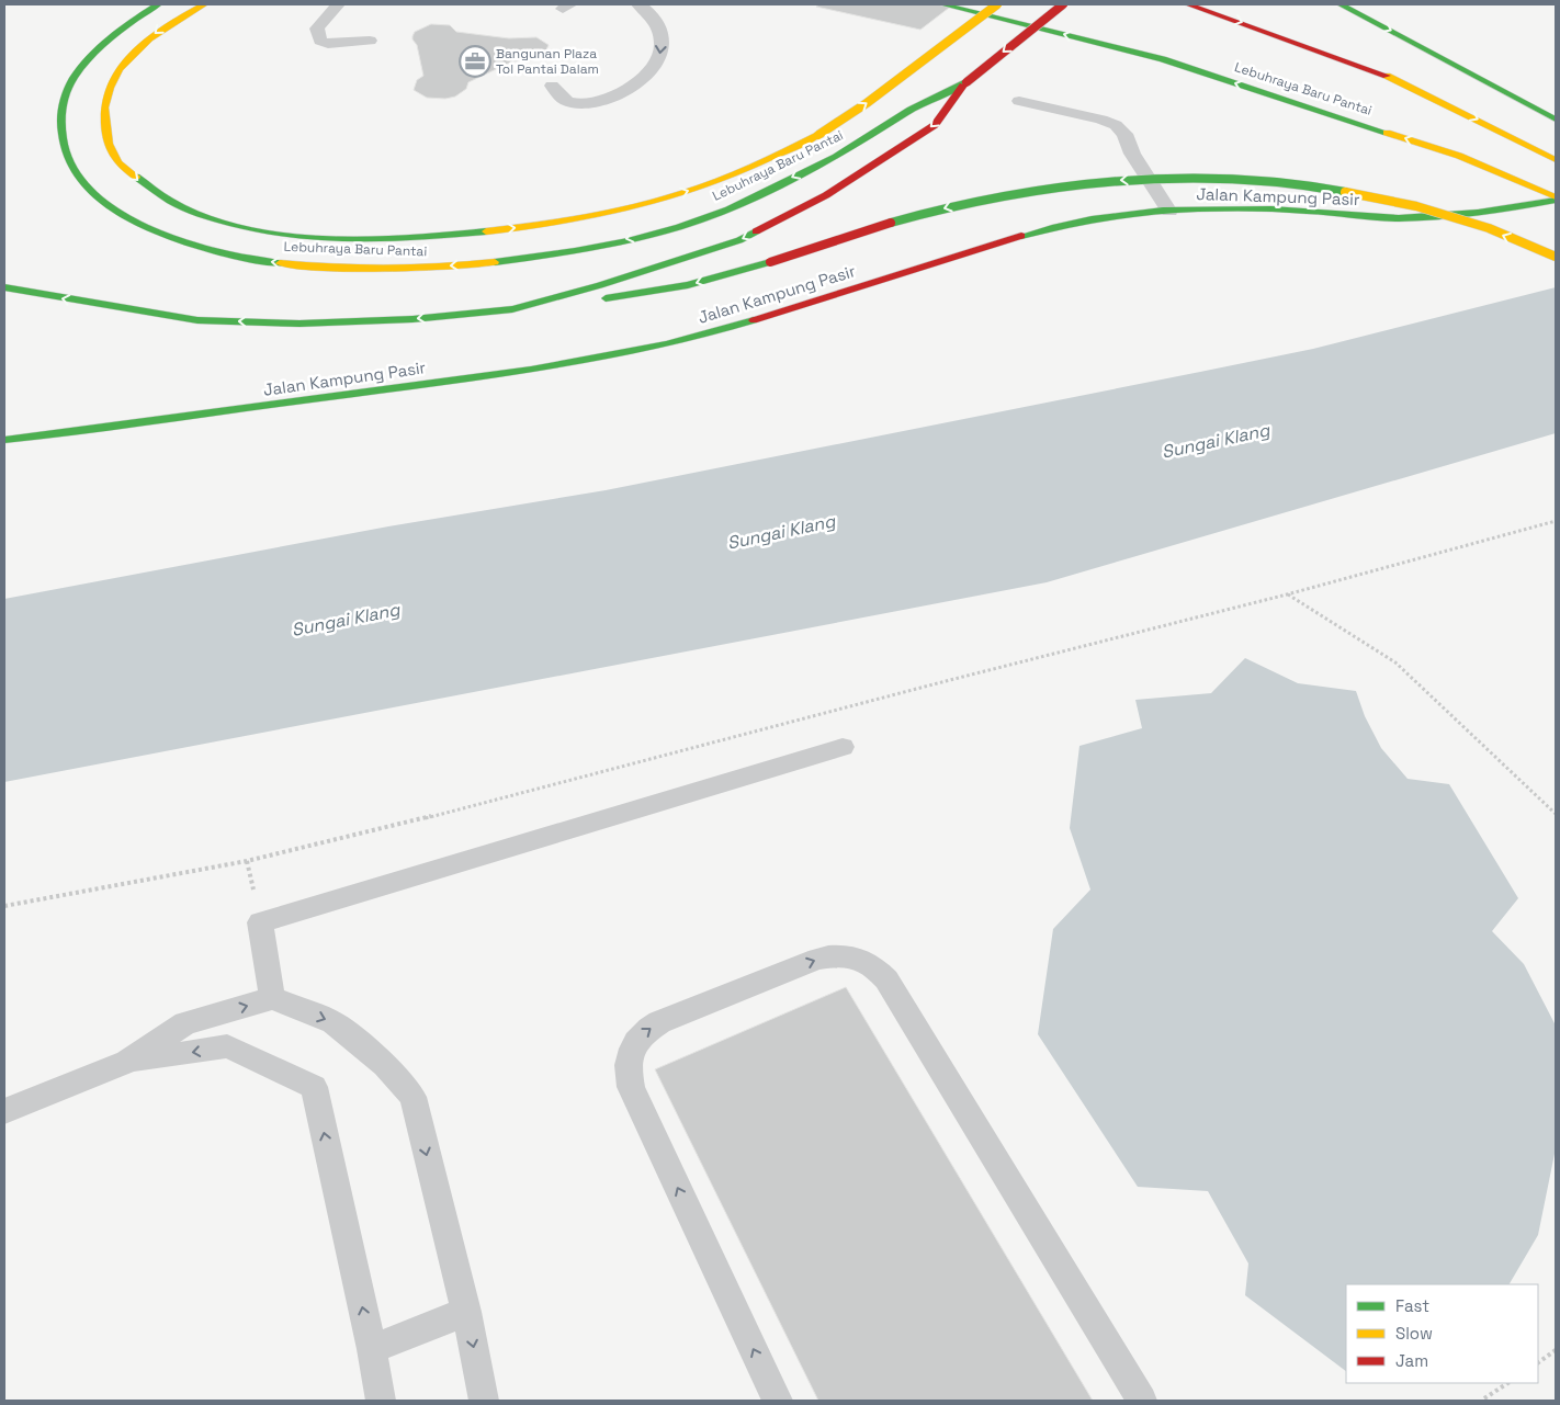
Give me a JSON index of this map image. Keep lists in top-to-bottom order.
{
  "streets": {
    "main road": ["Lebuhraya Baru Pantai", "Jalan Kampung Pasir"]
  },
  "crossings": [
    ["Lebuhraya Baru Pantai", "Jalan Kampung Pasir"]
  ],
  "water": ["Sungai Klang"],
  "places": {
    "office": ["Bangunan Plaza Tol Pantai Dalam"]
  },
  "legend": ["Fast", "Slow", "Jam"]
}
